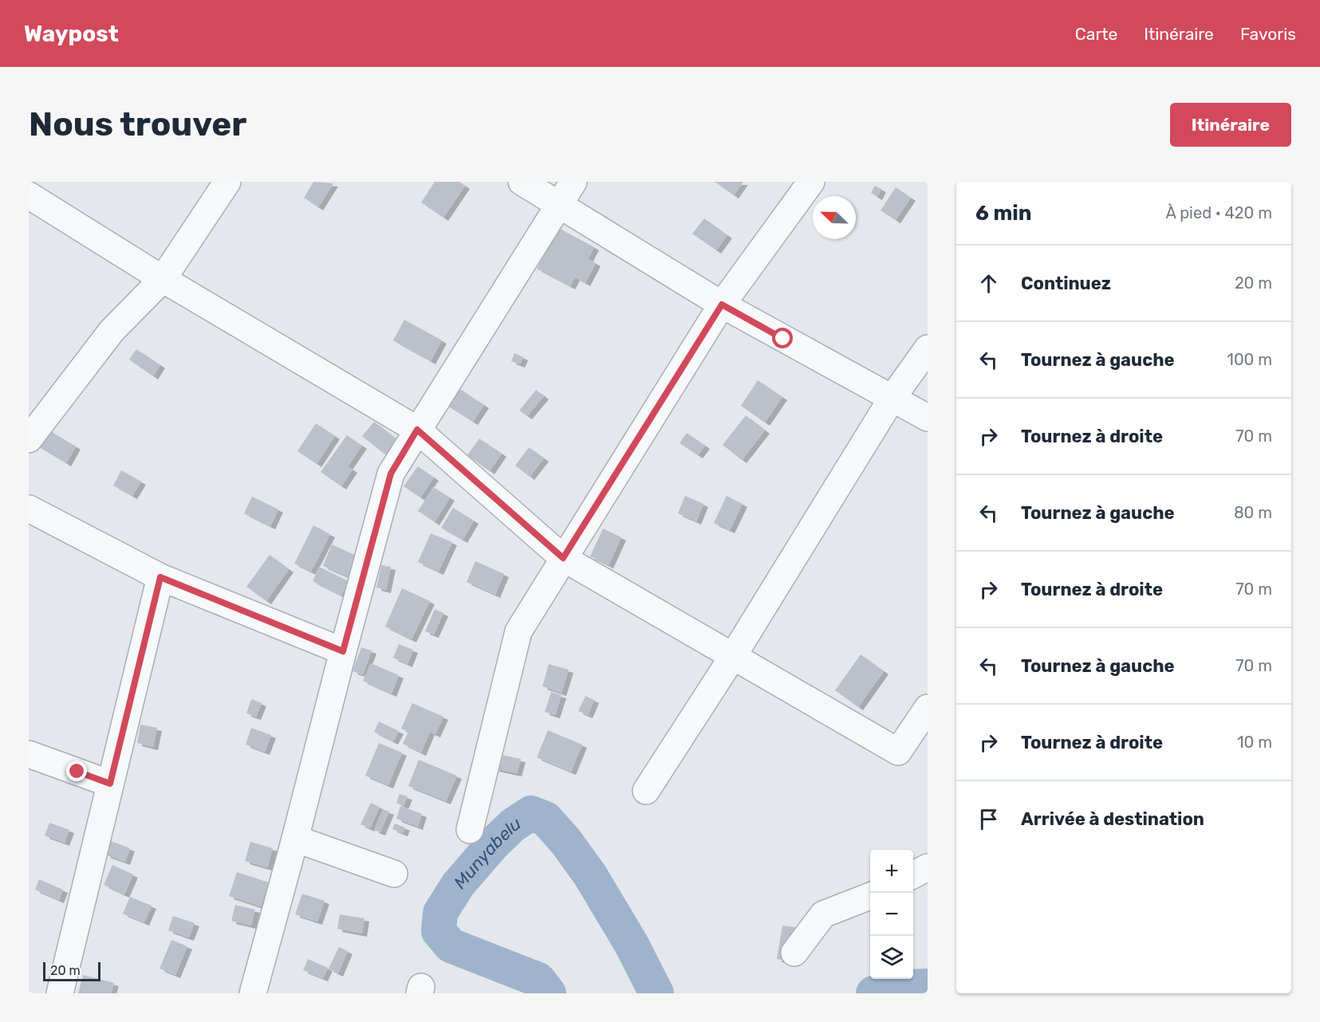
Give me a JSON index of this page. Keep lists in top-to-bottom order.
{
  "water": ["Munyabelu"],
  "scale_bar": "20 m",
  "north": "top left",
  "page": {
    "header": "Waypost",
    "nav": ["Carte", "Itinéraire", "Favoris"],
    "buttons": "Itinéraire",
    "title": "Nous trouver",
    "heading": ["6 min", "À pied · 420 m"],
    "list": [
      ["Continuez", "20 m"],
      ["Tournez à gauche", "100 m"],
      ["Tournez à droite", "70 m"],
      ["Tournez à gauche", "80 m"],
      ["Tournez à droite", "70 m"],
      ["Tournez à gauche", "70 m"],
      ["Tournez à droite", "10 m"],
      "Arrivée à destination"
    ],
    "map_buttons": ["+", "−"],
    "scale": "20 m"
  }
}
